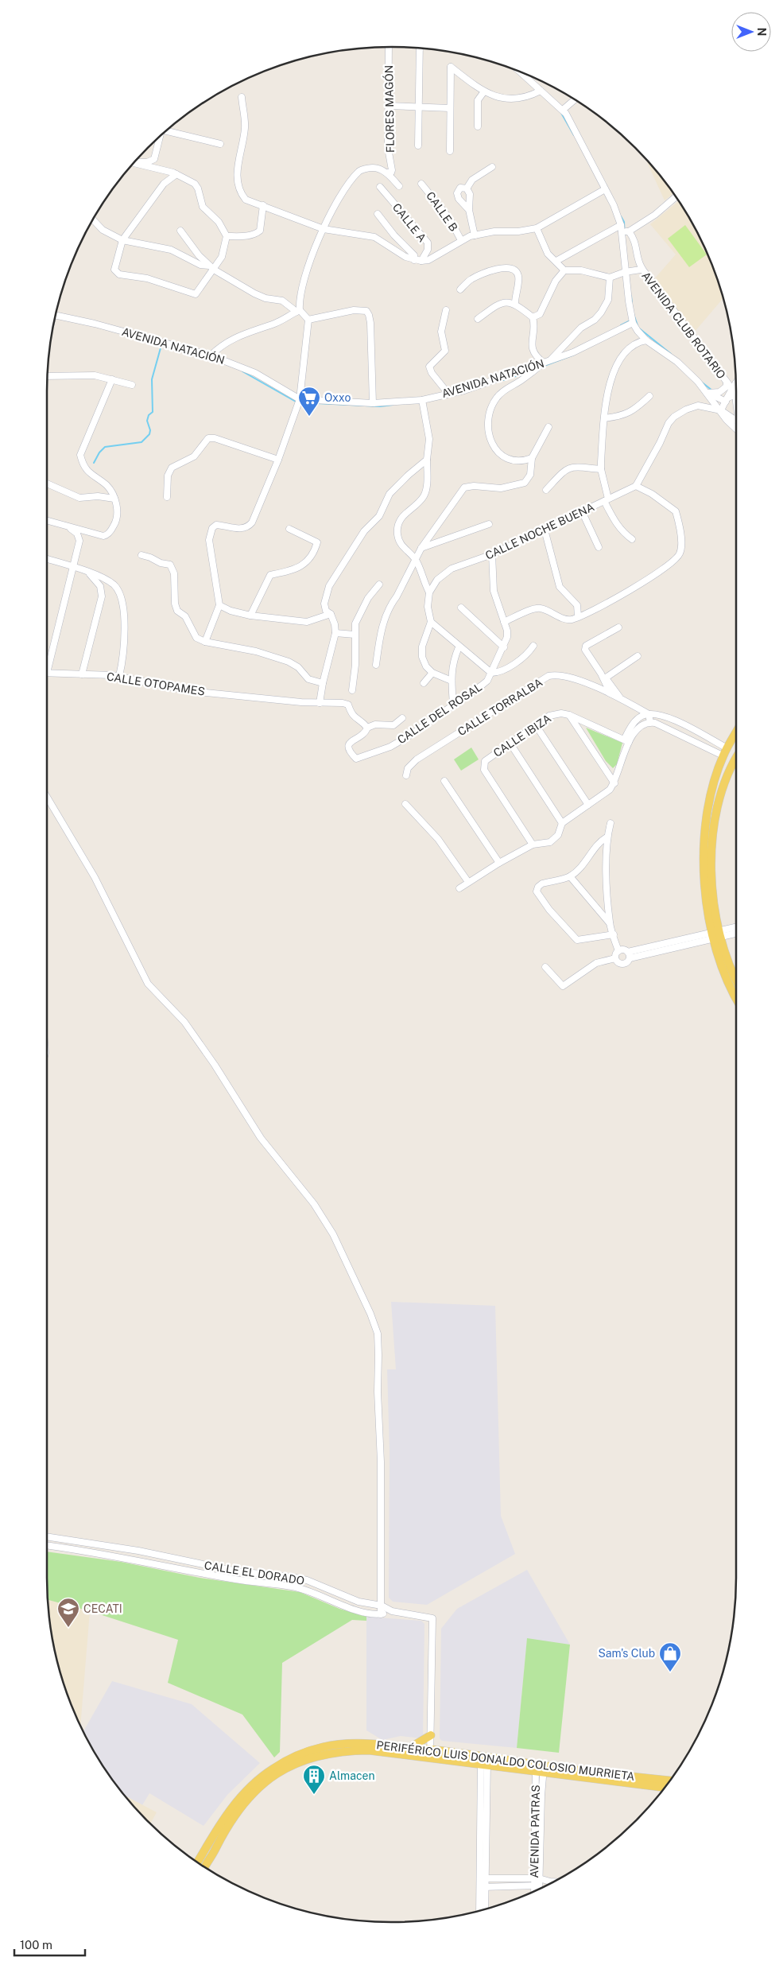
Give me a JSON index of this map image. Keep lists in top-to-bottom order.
{
  "streets": {
    "main road": ["PERIFÉRICO LUIS DONALDO COLOSIO MURRIETA"],
    "street": [
      "FLORES MAGÓN",
      "CALLE B",
      "CALLE A",
      "AVENIDA CLUB ROTARIO",
      "AVENIDA NATACIÓN",
      "CALLE NOCHE BUENA",
      "CALLE OTOPAMES",
      "CALLE TORRALBA",
      "CALLE DEL ROSAL",
      "CALLE IBIZA",
      "CALLE EL DORADO",
      "AVENIDA PATRAS"
    ]
  },
  "crossings": [
    ["CALLE NOCHE BUENA", "CALLE DEL ROSAL"],
    ["CALLE OTOPAMES", "CALLE DEL ROSAL"],
    ["PERIFÉRICO LUIS DONALDO COLOSIO MURRIETA", "AVENIDA PATRAS"]
  ],
  "places": {
    "supermarket": ["Oxxo"],
    "school or university": ["CECATI"],
    "shop": ["Sam's Club"],
    "building": ["Almacen"]
  },
  "scale_bar": "100 m",
  "north": "right"
}
